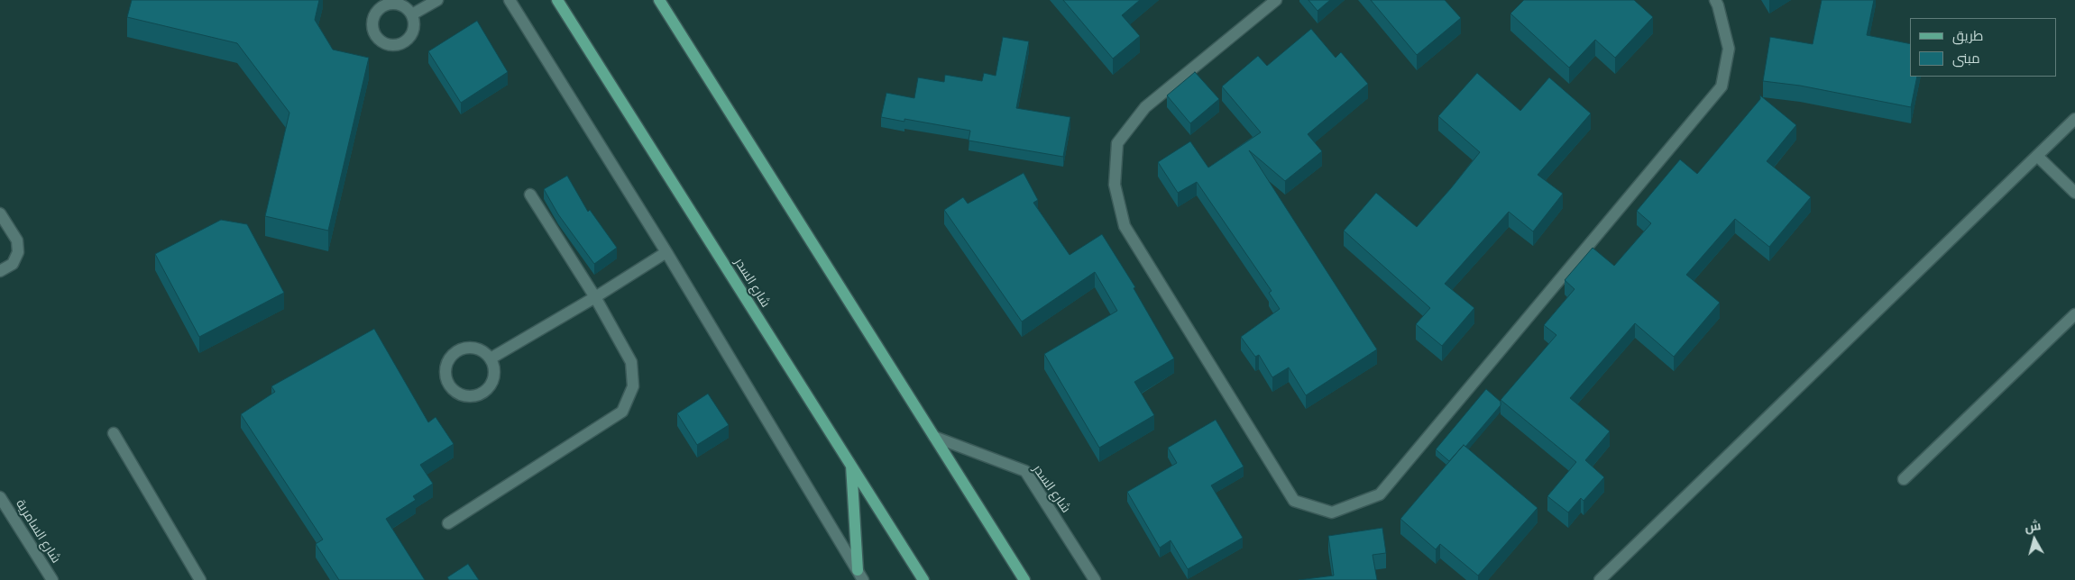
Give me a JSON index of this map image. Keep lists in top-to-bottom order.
{
  "streets": {
    "main road": ["شارع السدر"],
    "street": ["شارع السامرية"]
  },
  "legend": ["طريق", "مبنى"],
  "north": "top"
}
